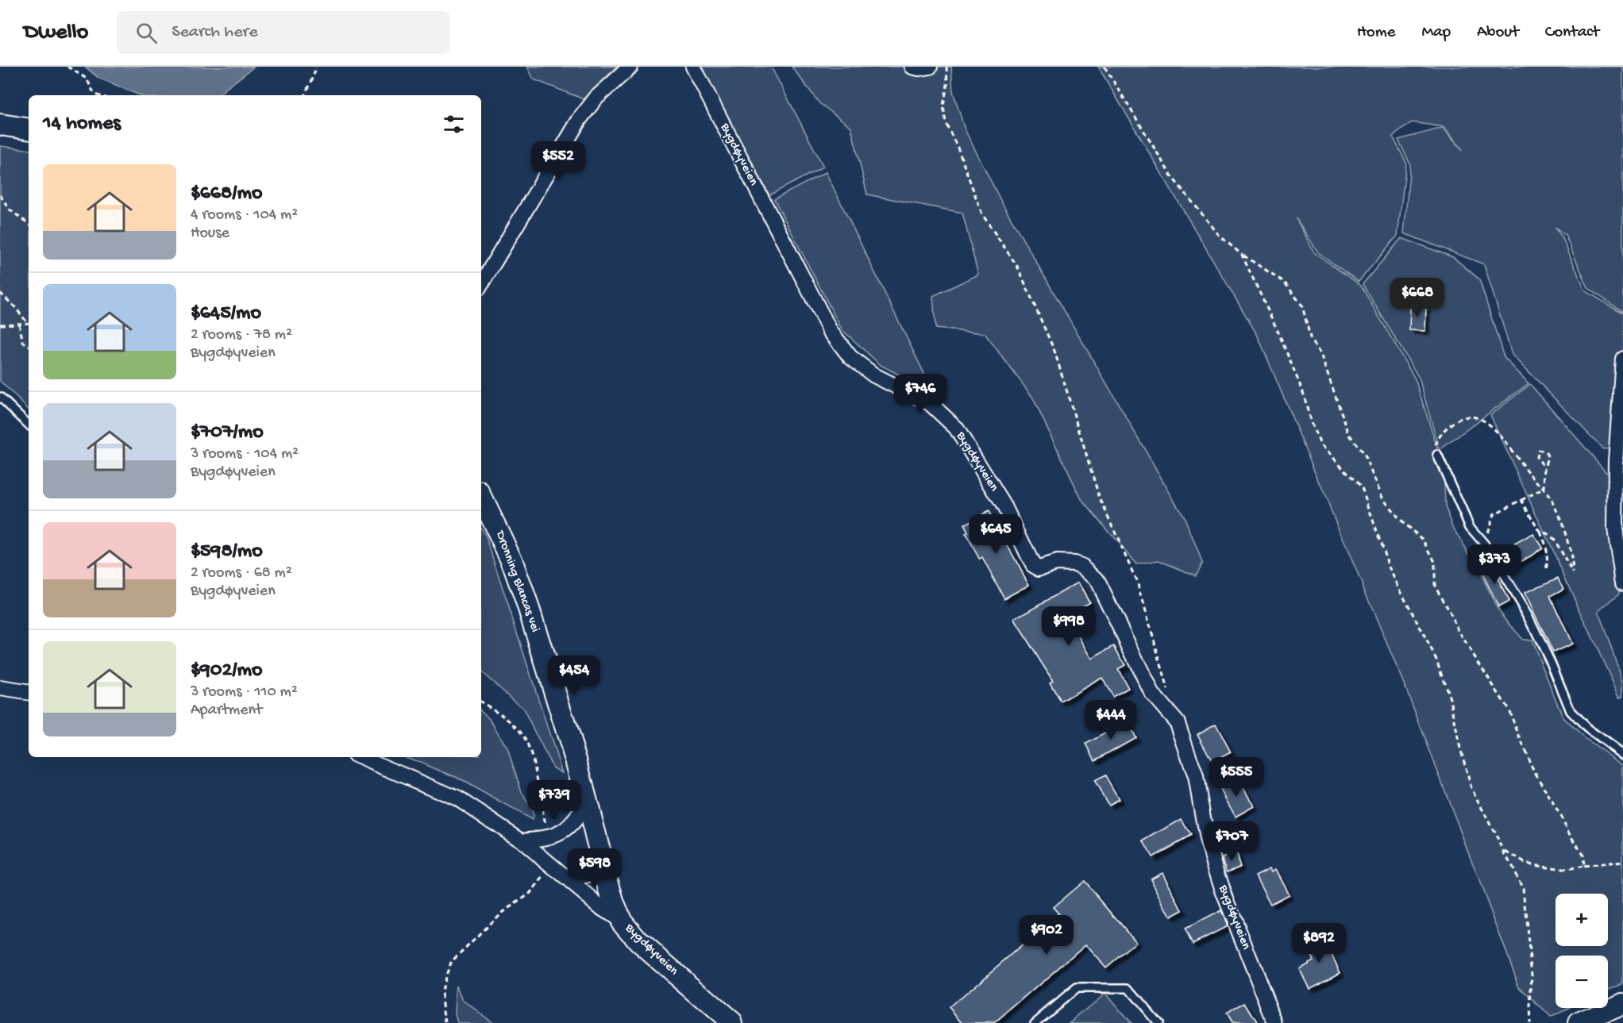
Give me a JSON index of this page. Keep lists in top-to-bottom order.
{
  "streets": {
    "street": ["Bygdøyveien", "Dronning Blancas vei"]
  },
  "crossings": [
    ["Bygdøyveien", "Dronning Blancas vei"]
  ],
  "page": {
    "header": "Dwello",
    "search": "Search here",
    "nav": [
      "Home",
      "Map",
      "About",
      "Contact"
    ],
    "heading": "14 homes",
    "price": [
      "$552",
      "$668",
      "$746",
      "$645",
      "$373",
      "$998",
      "$454",
      "$444",
      "$555",
      "$739",
      "$707",
      "$598",
      "$902",
      "$892"
    ],
    "list": [
      {
        "name": "$668/mo",
        "note": "4 rooms · 104 m² · House"
      },
      {
        "name": "$645/mo",
        "note": "2 rooms · 78 m² · Bygdøyveien"
      },
      {
        "name": "$707/mo",
        "note": "3 rooms · 104 m² · Bygdøyveien"
      },
      {
        "name": "$598/mo",
        "note": "2 rooms · 68 m² · Bygdøyveien"
      },
      {
        "name": "$902/mo",
        "note": "3 rooms · 110 m² · Apartment"
      }
    ],
    "map_buttons": ["+", "−"]
  }
}
